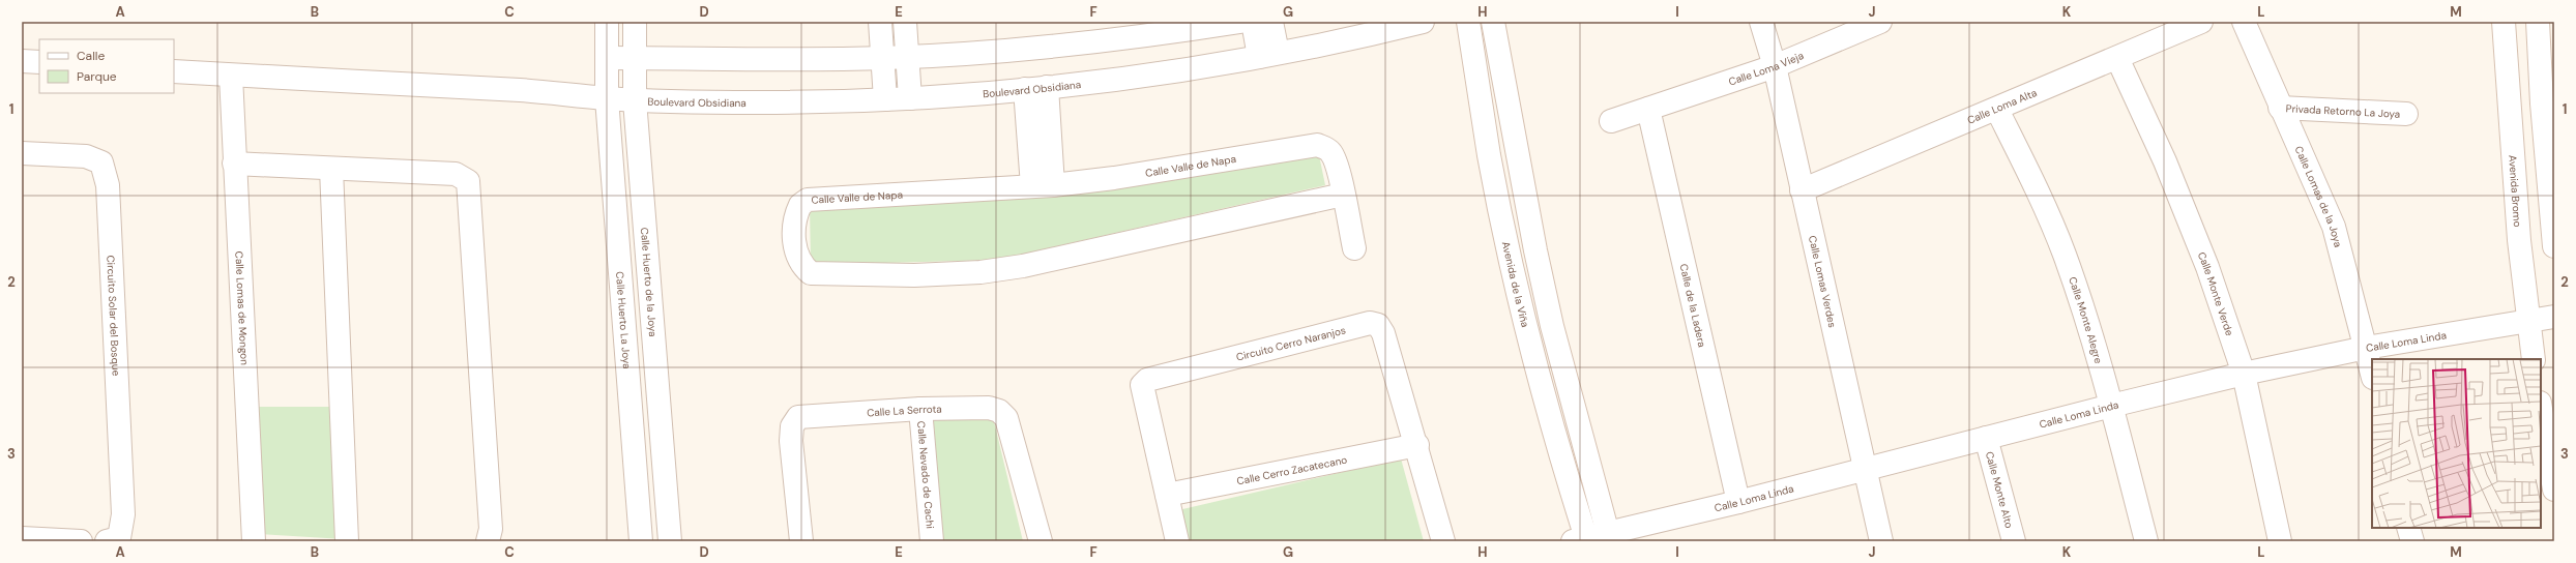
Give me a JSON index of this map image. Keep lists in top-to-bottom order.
{
  "streets": {
    "street": [
      "Calle Loma Vieja",
      "Boulevard Obsidiana",
      "Calle Loma Alta",
      "Privada Retorno La Joya",
      "Calle Valle de Napa",
      "Avenida Bromo",
      "Calle Lomas de la Joya",
      "Calle Huerto de la Joya",
      "Calle Lomas Verdes",
      "Avenida de la Viña",
      "Calle Monte Verde",
      "Calle de la Ladera",
      "Calle Lomas de Mongon",
      "Circuito Solar del Bosque",
      "Calle Huerto La Joya",
      "Calle Monte Alegre",
      "Calle Loma Linda",
      "Circuito Cerro Naranjos",
      "Calle La Serrota",
      "Calle Cerro Zacatecano",
      "Calle Nevado de Cachi",
      "Calle Monte Alto"
    ]
  },
  "crossings": [
    ["Calle Loma Vieja", "Calle Lomas Verdes"],
    ["Calle Loma Vieja", "Calle de la Ladera"],
    ["Boulevard Obsidiana", "Calle Huerto de la Joya"],
    ["Boulevard Obsidiana", "Calle Lomas de Mongon"],
    ["Boulevard Obsidiana", "Calle Huerto La Joya"],
    ["Calle Loma Alta", "Calle Lomas Verdes"],
    ["Calle Loma Alta", "Calle Monte Verde"],
    ["Calle Loma Alta", "Calle Monte Alegre"],
    ["Privada Retorno La Joya", "Calle Lomas de la Joya"],
    ["Avenida Bromo", "Calle Loma Linda"],
    ["Calle Lomas de la Joya", "Calle Loma Linda"],
    ["Calle Lomas Verdes", "Calle Loma Linda"],
    ["Avenida de la Viña", "Calle Loma Linda"],
    ["Calle Monte Verde", "Calle Loma Linda"],
    ["Calle de la Ladera", "Calle Loma Linda"],
    ["Calle Monte Alegre", "Calle Loma Linda"],
    ["Calle Loma Linda", "Calle Monte Alto"],
    ["Circuito Cerro Naranjos", "Calle Cerro Zacatecano"],
    ["Calle La Serrota", "Calle Nevado de Cachi"]
  ],
  "legend": ["Calle", "Parque"],
  "grid": {
    "columns": [
      "A",
      "B",
      "C",
      "D",
      "E",
      "F",
      "G",
      "H",
      "I",
      "J",
      "K",
      "L",
      "M"
    ],
    "rows": ["1", "2", "3"]
  }
}
